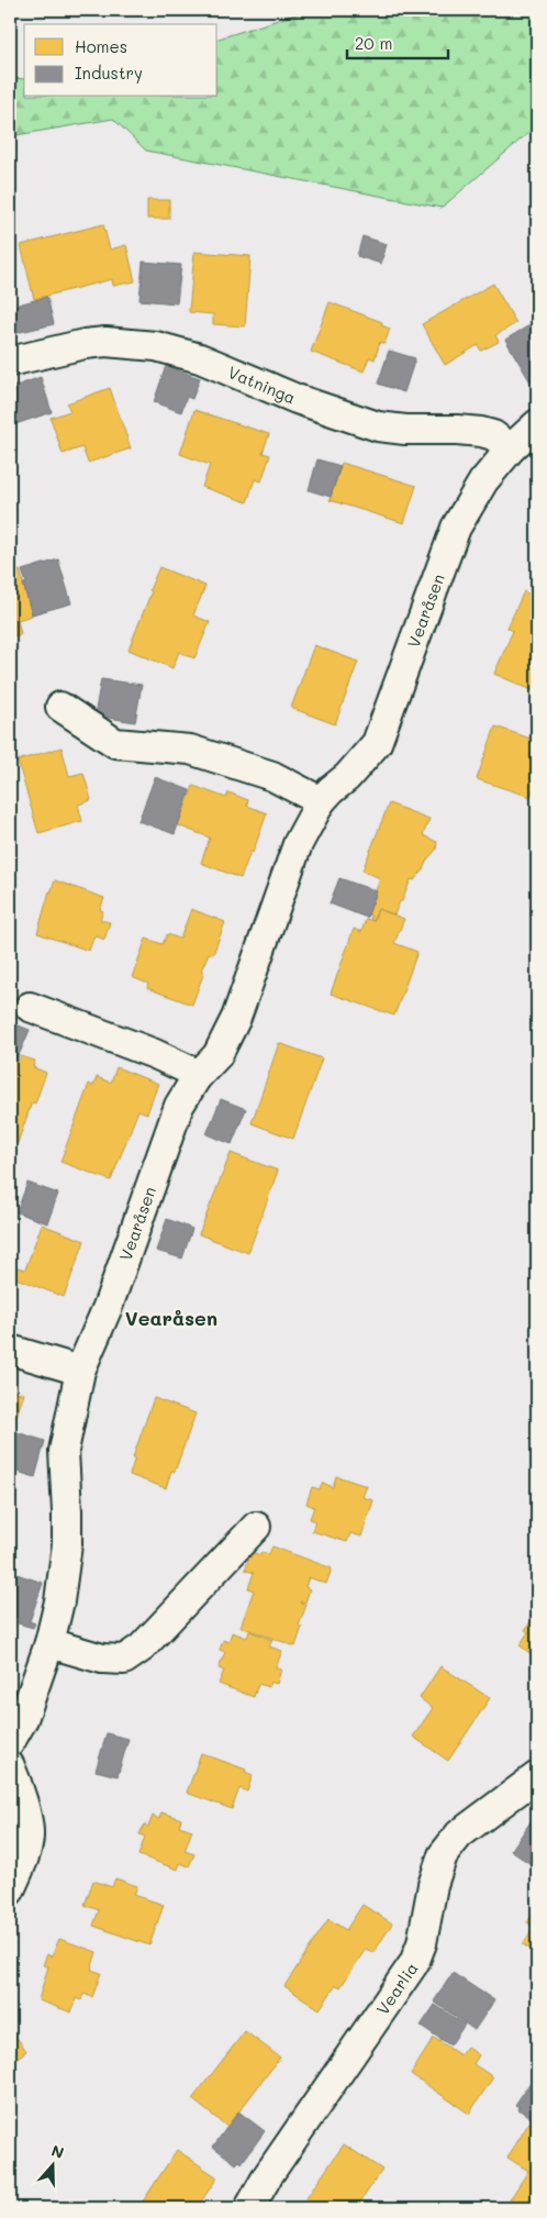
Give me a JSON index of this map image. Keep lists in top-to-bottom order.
{
  "streets": {
    "street": ["Vatninga", "Vearåsen", "Vearlia"]
  },
  "crossings": [
    ["Vatninga", "Vearåsen"]
  ],
  "districts": ["Vearåsen"],
  "legend": ["Homes", "Industry"],
  "scale_bar": "20 m",
  "north": "top"
}
